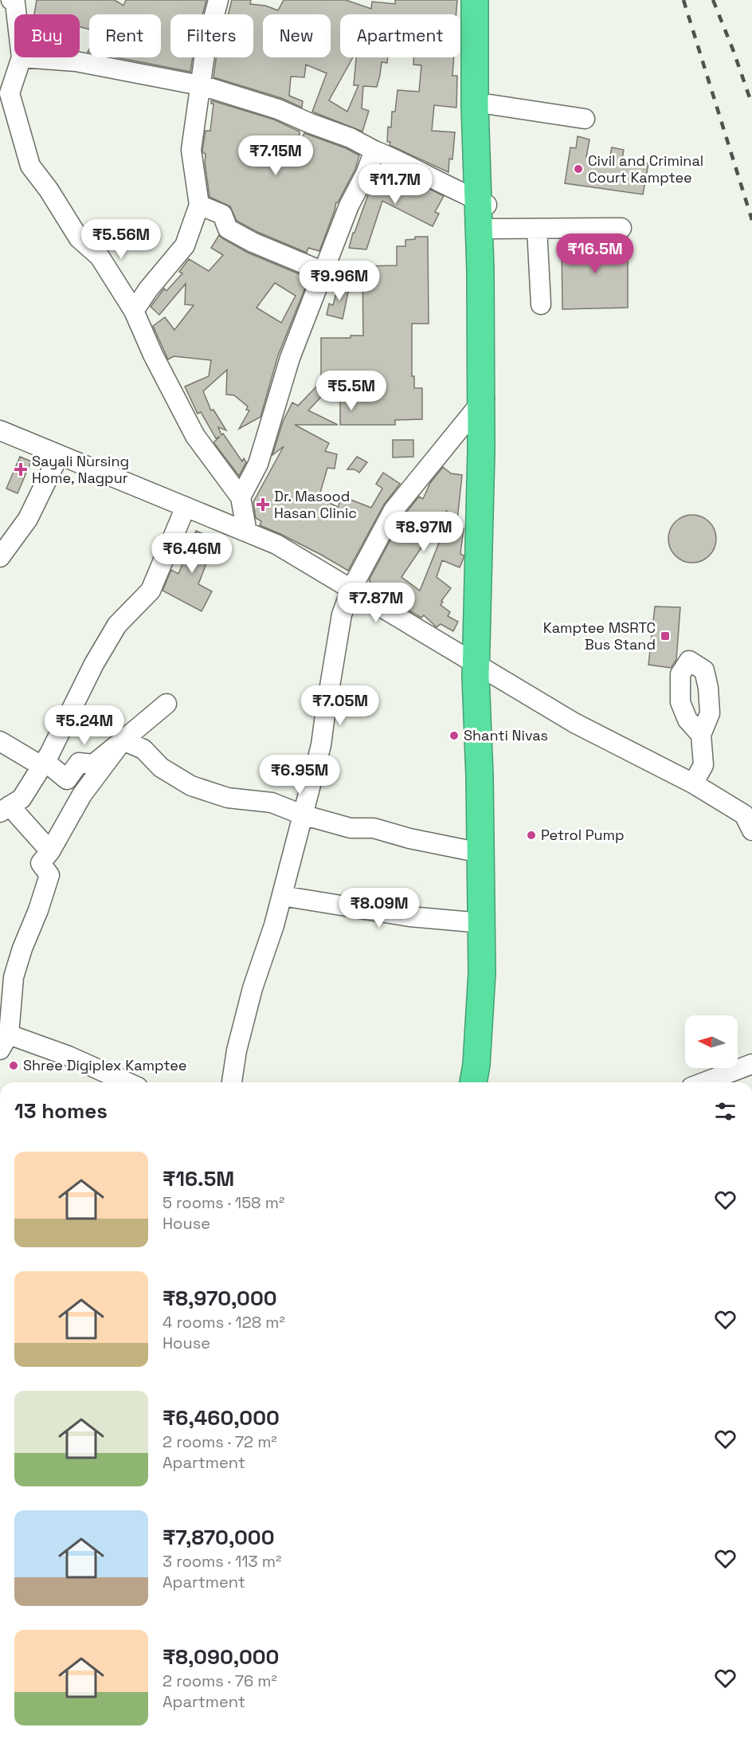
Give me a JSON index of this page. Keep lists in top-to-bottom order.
{
  "places": {
    "other": [
      "Civil and Criminal Court Kamptee",
      "Shanti Nivas",
      "Petrol Pump",
      "Shree Digiplex Kamptee"
    ],
    "health": ["Sayali Nursing Home, Nagpur", "Dr. Masood Hasan Clinic"],
    "transit": ["Kamptee MSRTC Bus Stand"]
  },
  "north": "left",
  "page": {
    "chip": [
      "Buy",
      "Rent",
      "Filters",
      "New",
      "Apartment"
    ],
    "price": [
      "₹7.15M",
      "₹11.7M",
      "₹5.56M",
      "₹16.5M",
      "₹9.96M",
      "₹5.5M",
      "₹8.97M",
      "₹6.46M",
      "₹7.87M",
      "₹7.05M",
      "₹5.24M",
      "₹6.95M",
      "₹8.09M"
    ],
    "heading": "13 homes",
    "list": [
      {
        "name": "₹16.5M",
        "note": "5 rooms · 158 m² · House"
      },
      {
        "name": "₹8,970,000",
        "note": "4 rooms · 128 m² · House"
      },
      {
        "name": "₹6,460,000",
        "note": "2 rooms · 72 m² · Apartment"
      },
      {
        "name": "₹7,870,000",
        "note": "3 rooms · 113 m² · Apartment"
      },
      {
        "name": "₹8,090,000",
        "note": "2 rooms · 76 m² · Apartment"
      }
    ]
  }
}
